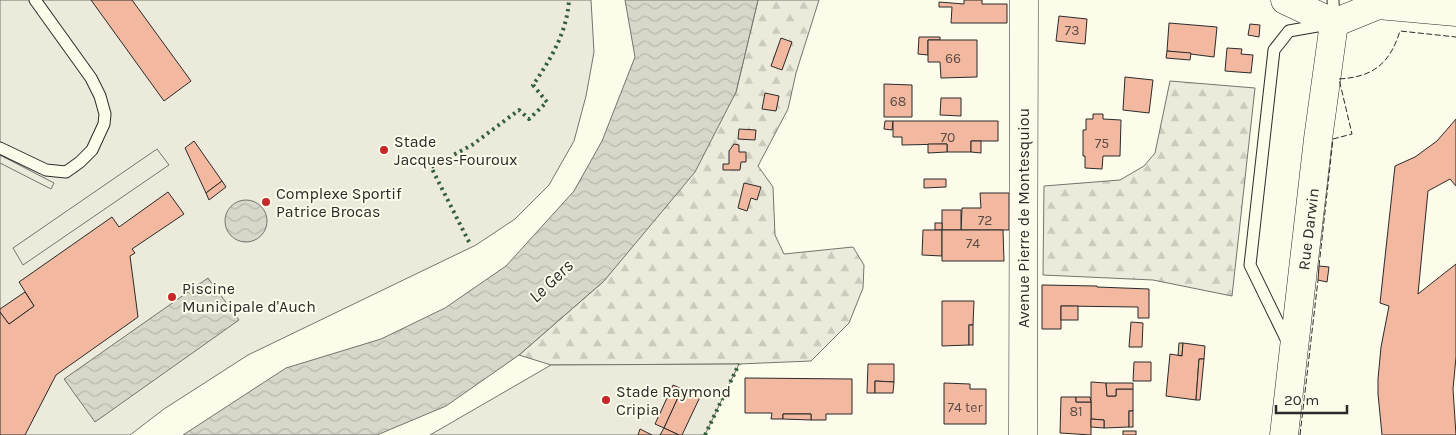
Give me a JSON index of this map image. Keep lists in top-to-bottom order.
{
  "streets": {
    "street": ["Avenue Pierre de Montesquiou", "Rue Darwin"]
  },
  "water": ["Le Gers"],
  "places": [
    "Stade Jacques-Fouroux",
    "Complexe Sportif Patrice Brocas",
    "Piscine Municipale d'Auch",
    "Stade Raymond Cripia"
  ],
  "house_numbers": [
    "73",
    "66",
    "68",
    "70",
    "75",
    "72",
    "74",
    "74 ter",
    "81"
  ],
  "scale_bar": "20 m"
}
